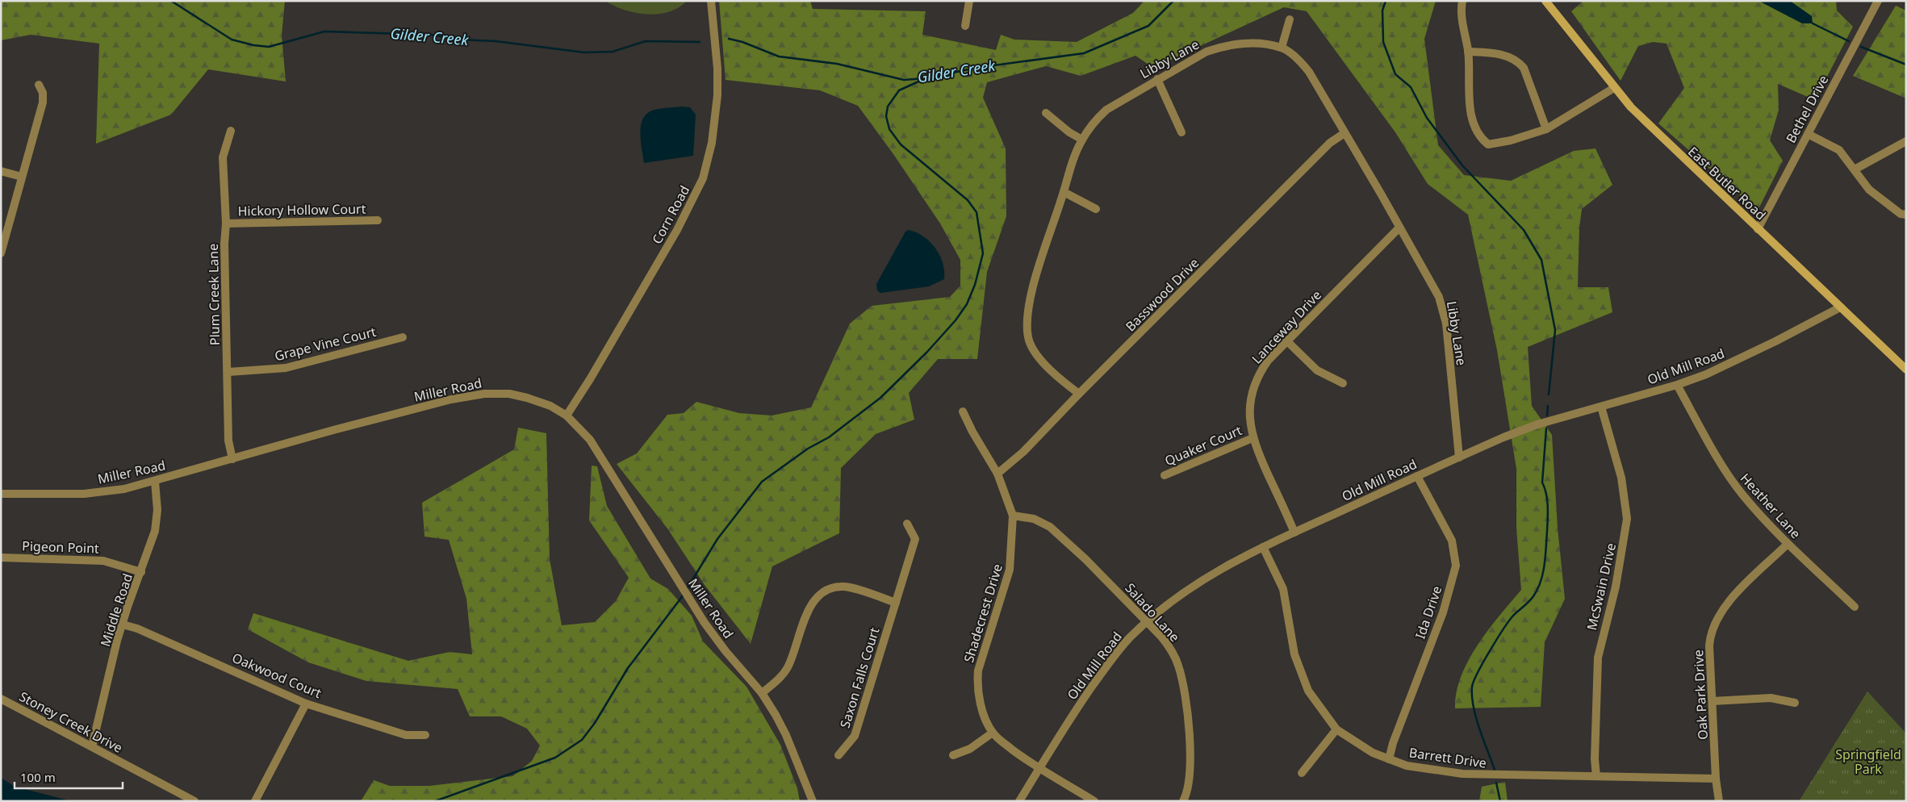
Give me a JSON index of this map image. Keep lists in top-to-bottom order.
{
  "streets": {
    "main road": ["East Butler Road"],
    "street": [
      "Libby Lane",
      "Bethel Drive",
      "Hickory Hollow Court",
      "Corn Road",
      "Plum Creek Lane",
      "Basswood Drive",
      "Lanceway Drive",
      "Grape Vine Court",
      "Old Mill Road",
      "Miller Road",
      "Quaker Court",
      "Heather Lane",
      "Pigeon Point",
      "McSwain Drive",
      "Middle Road",
      "Salado Lane",
      "Ida Drive",
      "Shadecrest Drive",
      "Oakwood Court",
      "Saxon Falls Court",
      "Oak Park Drive",
      "Stoney Creek Drive",
      "Barrett Drive"
    ]
  },
  "crossings": [
    ["Libby Lane", "Basswood Drive"],
    ["Libby Lane", "Lanceway Drive"],
    ["Libby Lane", "Old Mill Road"],
    ["Bethel Drive", "East Butler Road"],
    ["East Butler Road", "Old Mill Road"],
    ["Hickory Hollow Court", "Plum Creek Lane"],
    ["Corn Road", "Miller Road"],
    ["Plum Creek Lane", "Grape Vine Court"],
    ["Plum Creek Lane", "Miller Road"],
    ["Basswood Drive", "Shadecrest Drive"],
    ["Lanceway Drive", "Old Mill Road"],
    ["Lanceway Drive", "Quaker Court"],
    ["Old Mill Road", "Heather Lane"],
    ["Old Mill Road", "McSwain Drive"],
    ["Old Mill Road", "Salado Lane"],
    ["Old Mill Road", "Ida Drive"],
    ["Old Mill Road", "Shadecrest Drive"],
    ["Old Mill Road", "Barrett Drive"],
    ["Miller Road", "Middle Road"],
    ["Heather Lane", "Oak Park Drive"],
    ["Pigeon Point", "Middle Road"],
    ["McSwain Drive", "Barrett Drive"],
    ["Middle Road", "Oakwood Court"],
    ["Middle Road", "Stoney Creek Drive"],
    ["Salado Lane", "Shadecrest Drive"],
    ["Ida Drive", "Barrett Drive"],
    ["Oak Park Drive", "Barrett Drive"]
  ],
  "water": ["Gilder Creek"],
  "parks": ["Springfield Park"],
  "scale_bar": "100 m"
}
